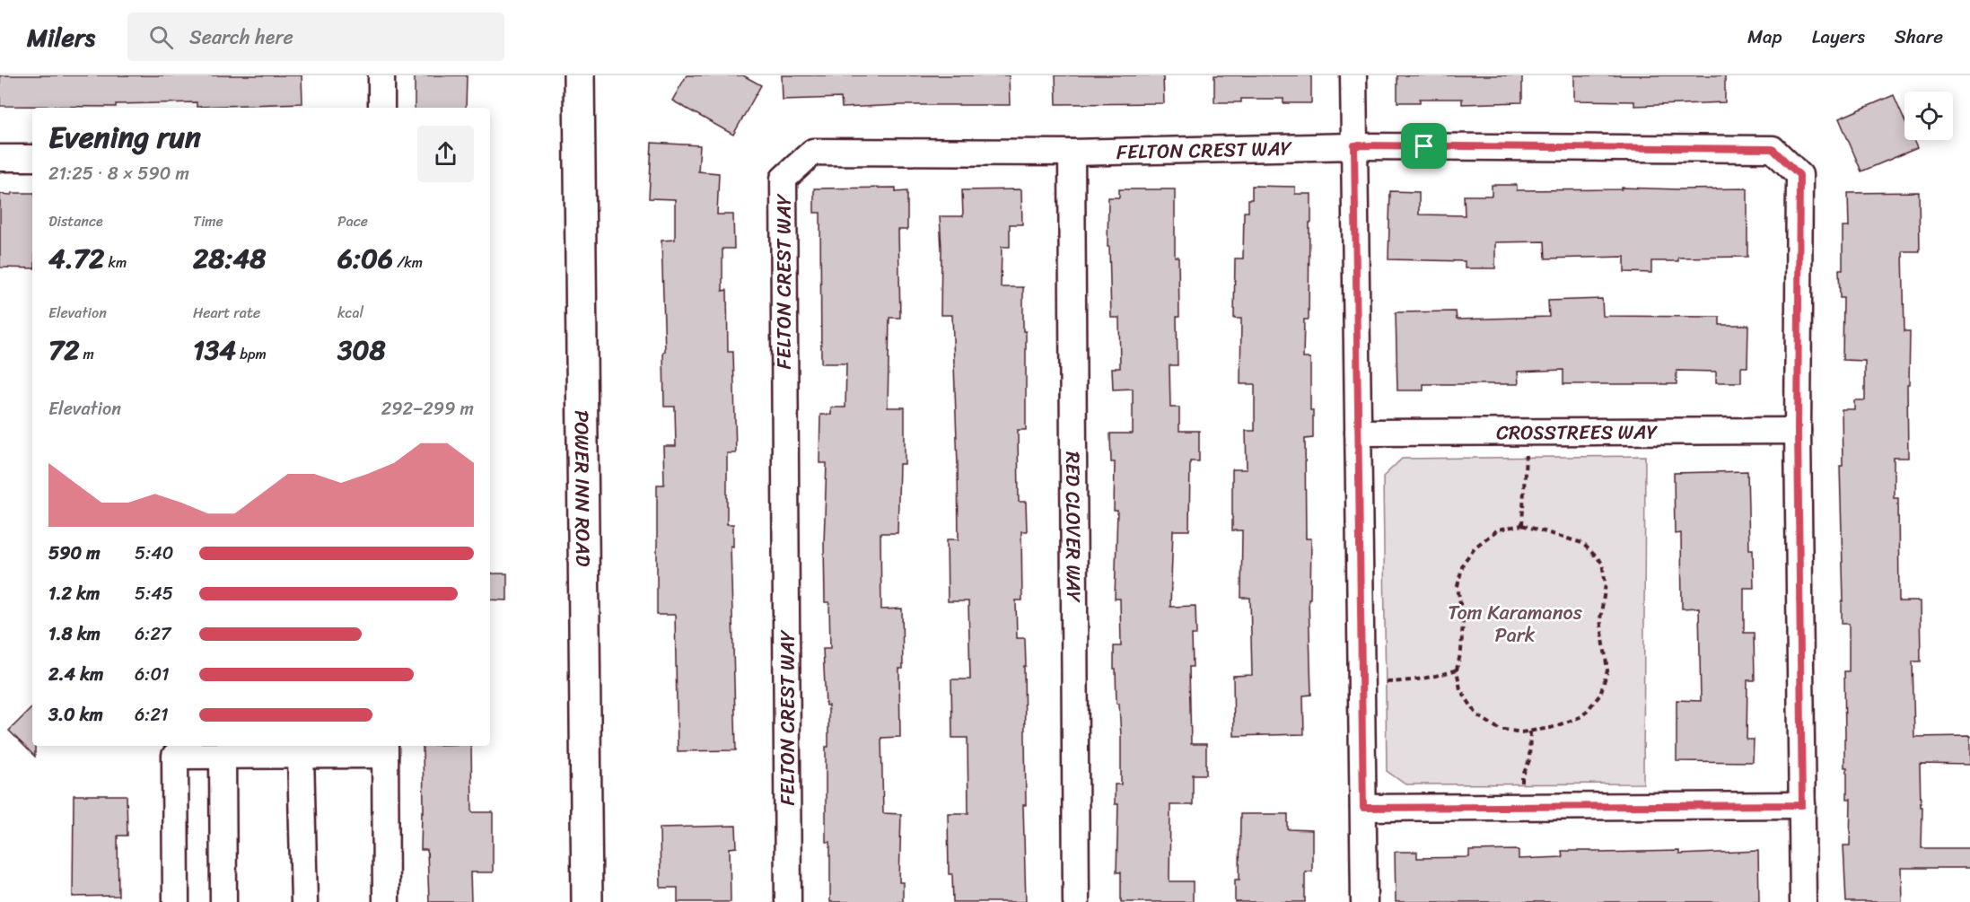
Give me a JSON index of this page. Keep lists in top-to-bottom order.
{
  "streets": {
    "main road": ["POWER INN ROAD"],
    "street": ["FELTON CREST WAY", "CROSSTREES WAY", "RED CLOVER WAY"]
  },
  "crossings": [
    ["FELTON CREST WAY", "CROSSTREES WAY"],
    ["FELTON CREST WAY", "RED CLOVER WAY"]
  ],
  "parks": ["Tom Karamanos Park"],
  "page": {
    "header": "Milers",
    "search": "Search here",
    "nav": ["Map", "Layers", "Share"],
    "heading": ["Evening run", "21:25 · 8 × 590 m"],
    "stats": [
      ["Distance", "4.72 km"],
      ["Time", "28:48"],
      ["Pace", "6:06 /km"],
      ["Elevation", "72 m"],
      ["Heart rate", "134 bpm"],
      ["kcal", "308"]
    ],
    "chart": ["Elevation", "292–299 m"],
    "list": [
      {
        "name": "590 m",
        "note": "5:40"
      },
      {
        "name": "1.2 km",
        "note": "5:45"
      },
      {
        "name": "1.8 km",
        "note": "6:27"
      },
      {
        "name": "2.4 km",
        "note": "6:01"
      },
      {
        "name": "3.0 km",
        "note": "6:21"
      }
    ]
  }
}
